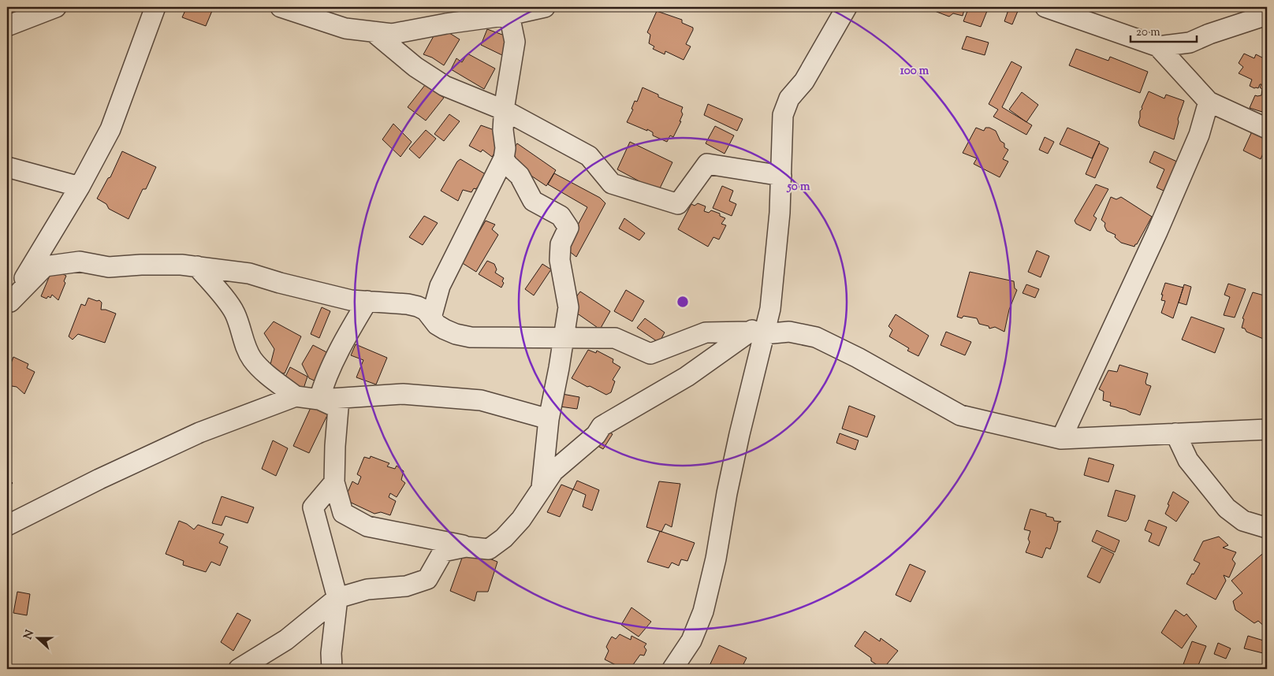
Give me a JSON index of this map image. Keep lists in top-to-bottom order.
{
  "scale_bar": "20 m",
  "north": "left",
  "rings": ["100 m", "50 m"]
}
